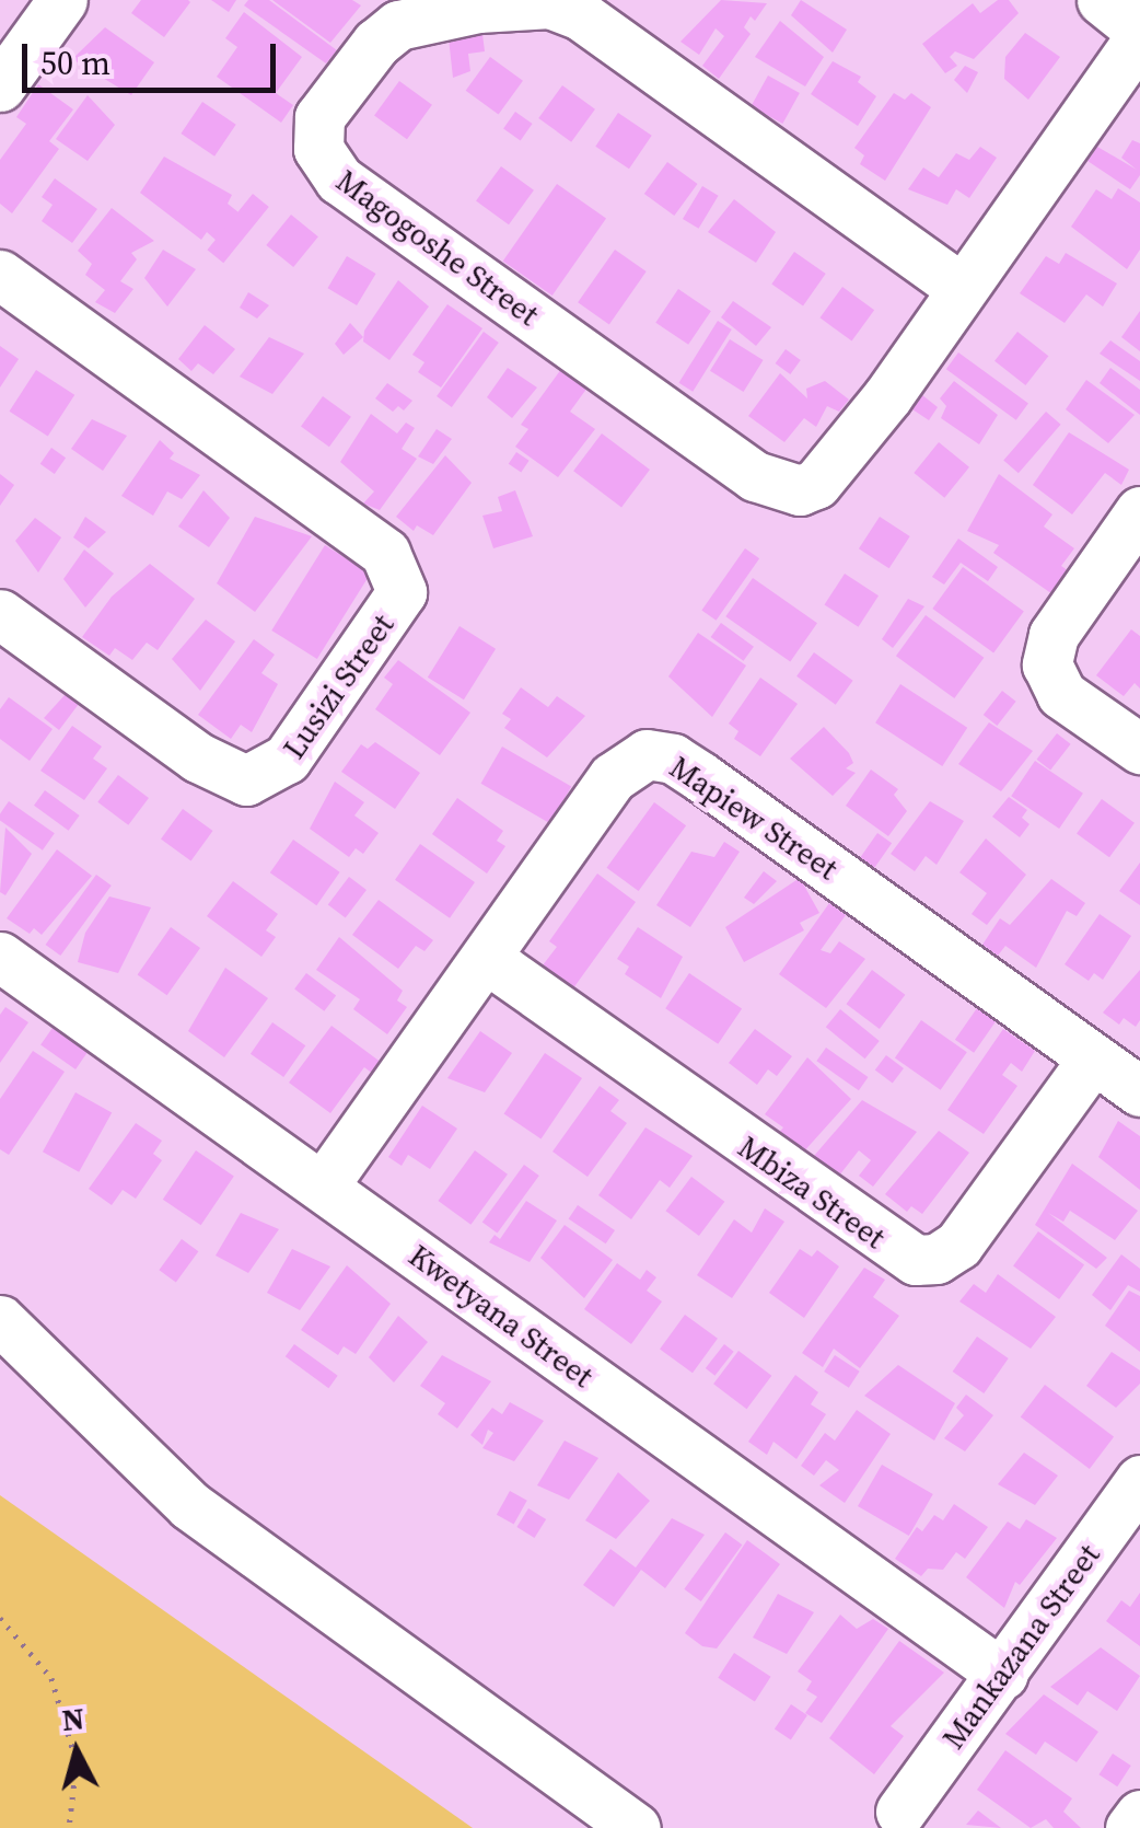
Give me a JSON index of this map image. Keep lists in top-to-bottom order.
{
  "streets": {
    "street": [
      "Magogoshe Street",
      "Lusizi Street",
      "Mapiew Street",
      "Mbiza Street",
      "Kwetyana Street",
      "Mankazana Street"
    ]
  },
  "crossings": [
    ["Mapiew Street", "Mbiza Street"],
    ["Mapiew Street", "Kwetyana Street"],
    ["Kwetyana Street", "Mankazana Street"]
  ],
  "scale_bar": "50 m",
  "north": "top"
}
